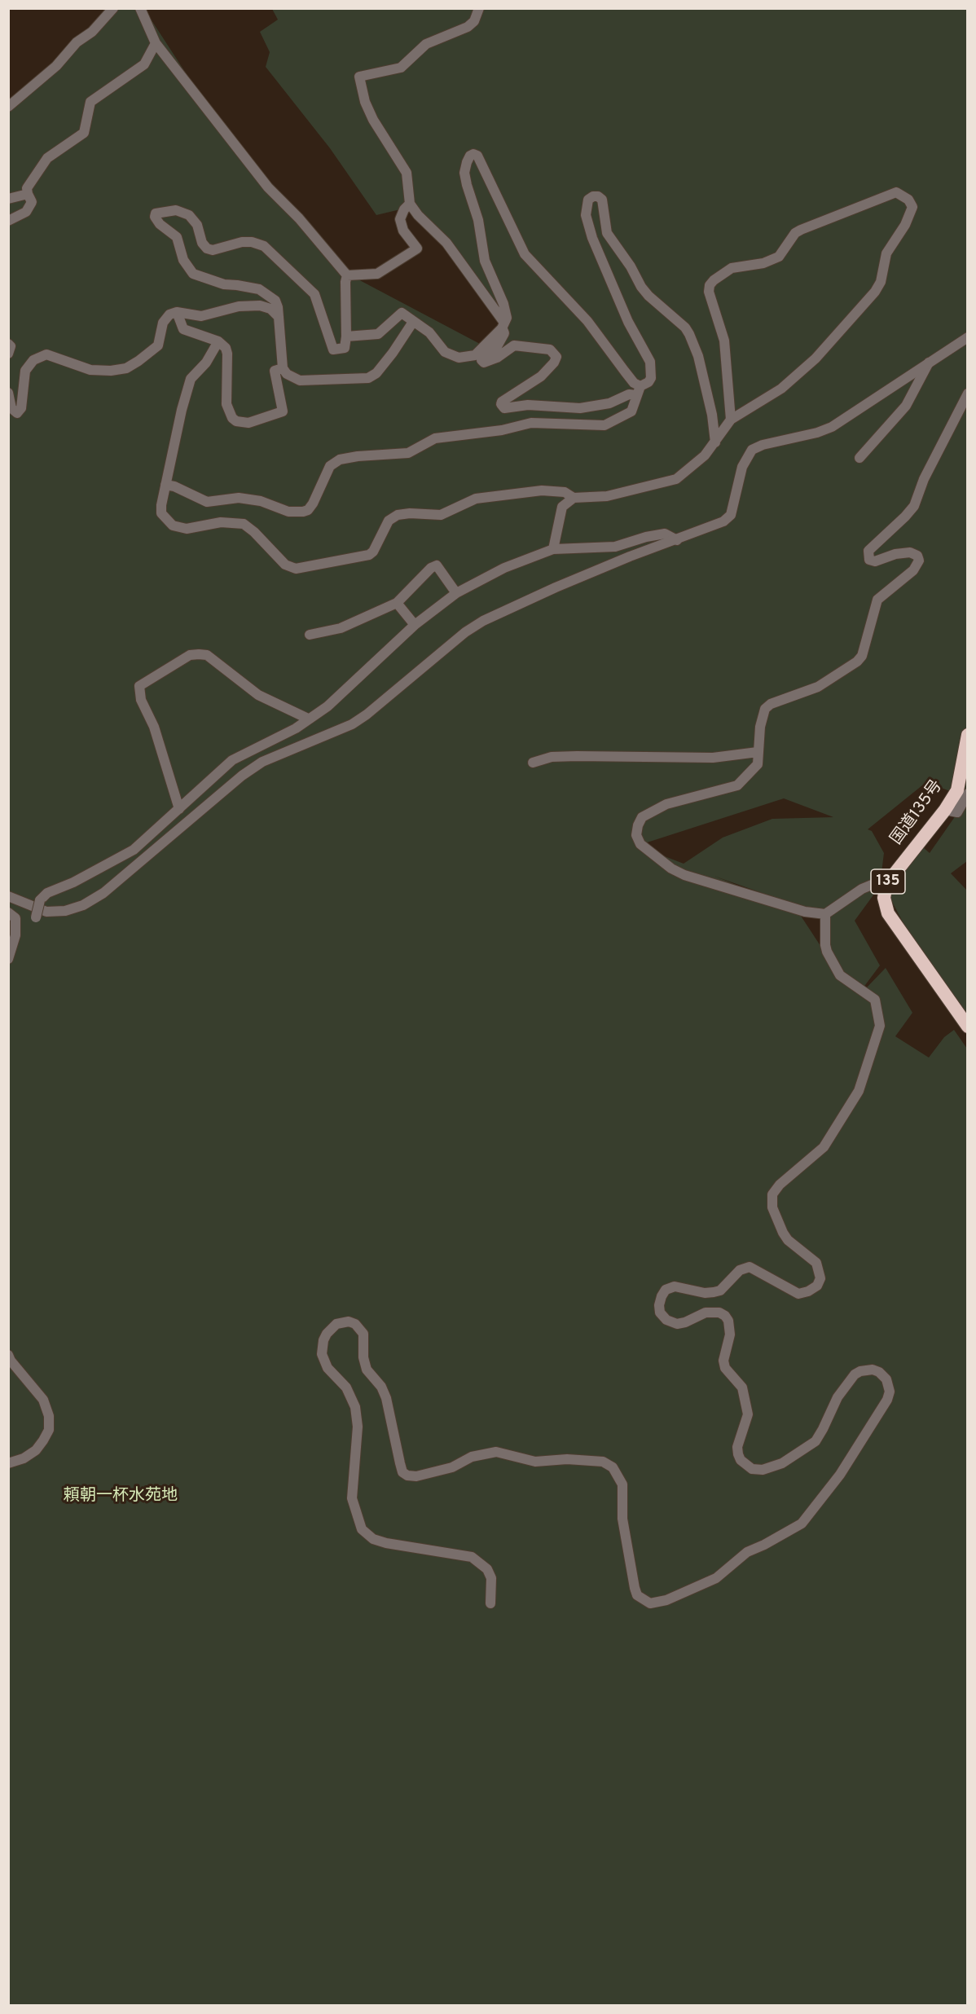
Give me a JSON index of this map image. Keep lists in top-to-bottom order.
{
  "streets": {
    "highway": ["国道135号", "135"]
  },
  "crossings": [
    ["国道135号", "135"]
  ],
  "parks": ["頼朝一杯水苑地"]
}
